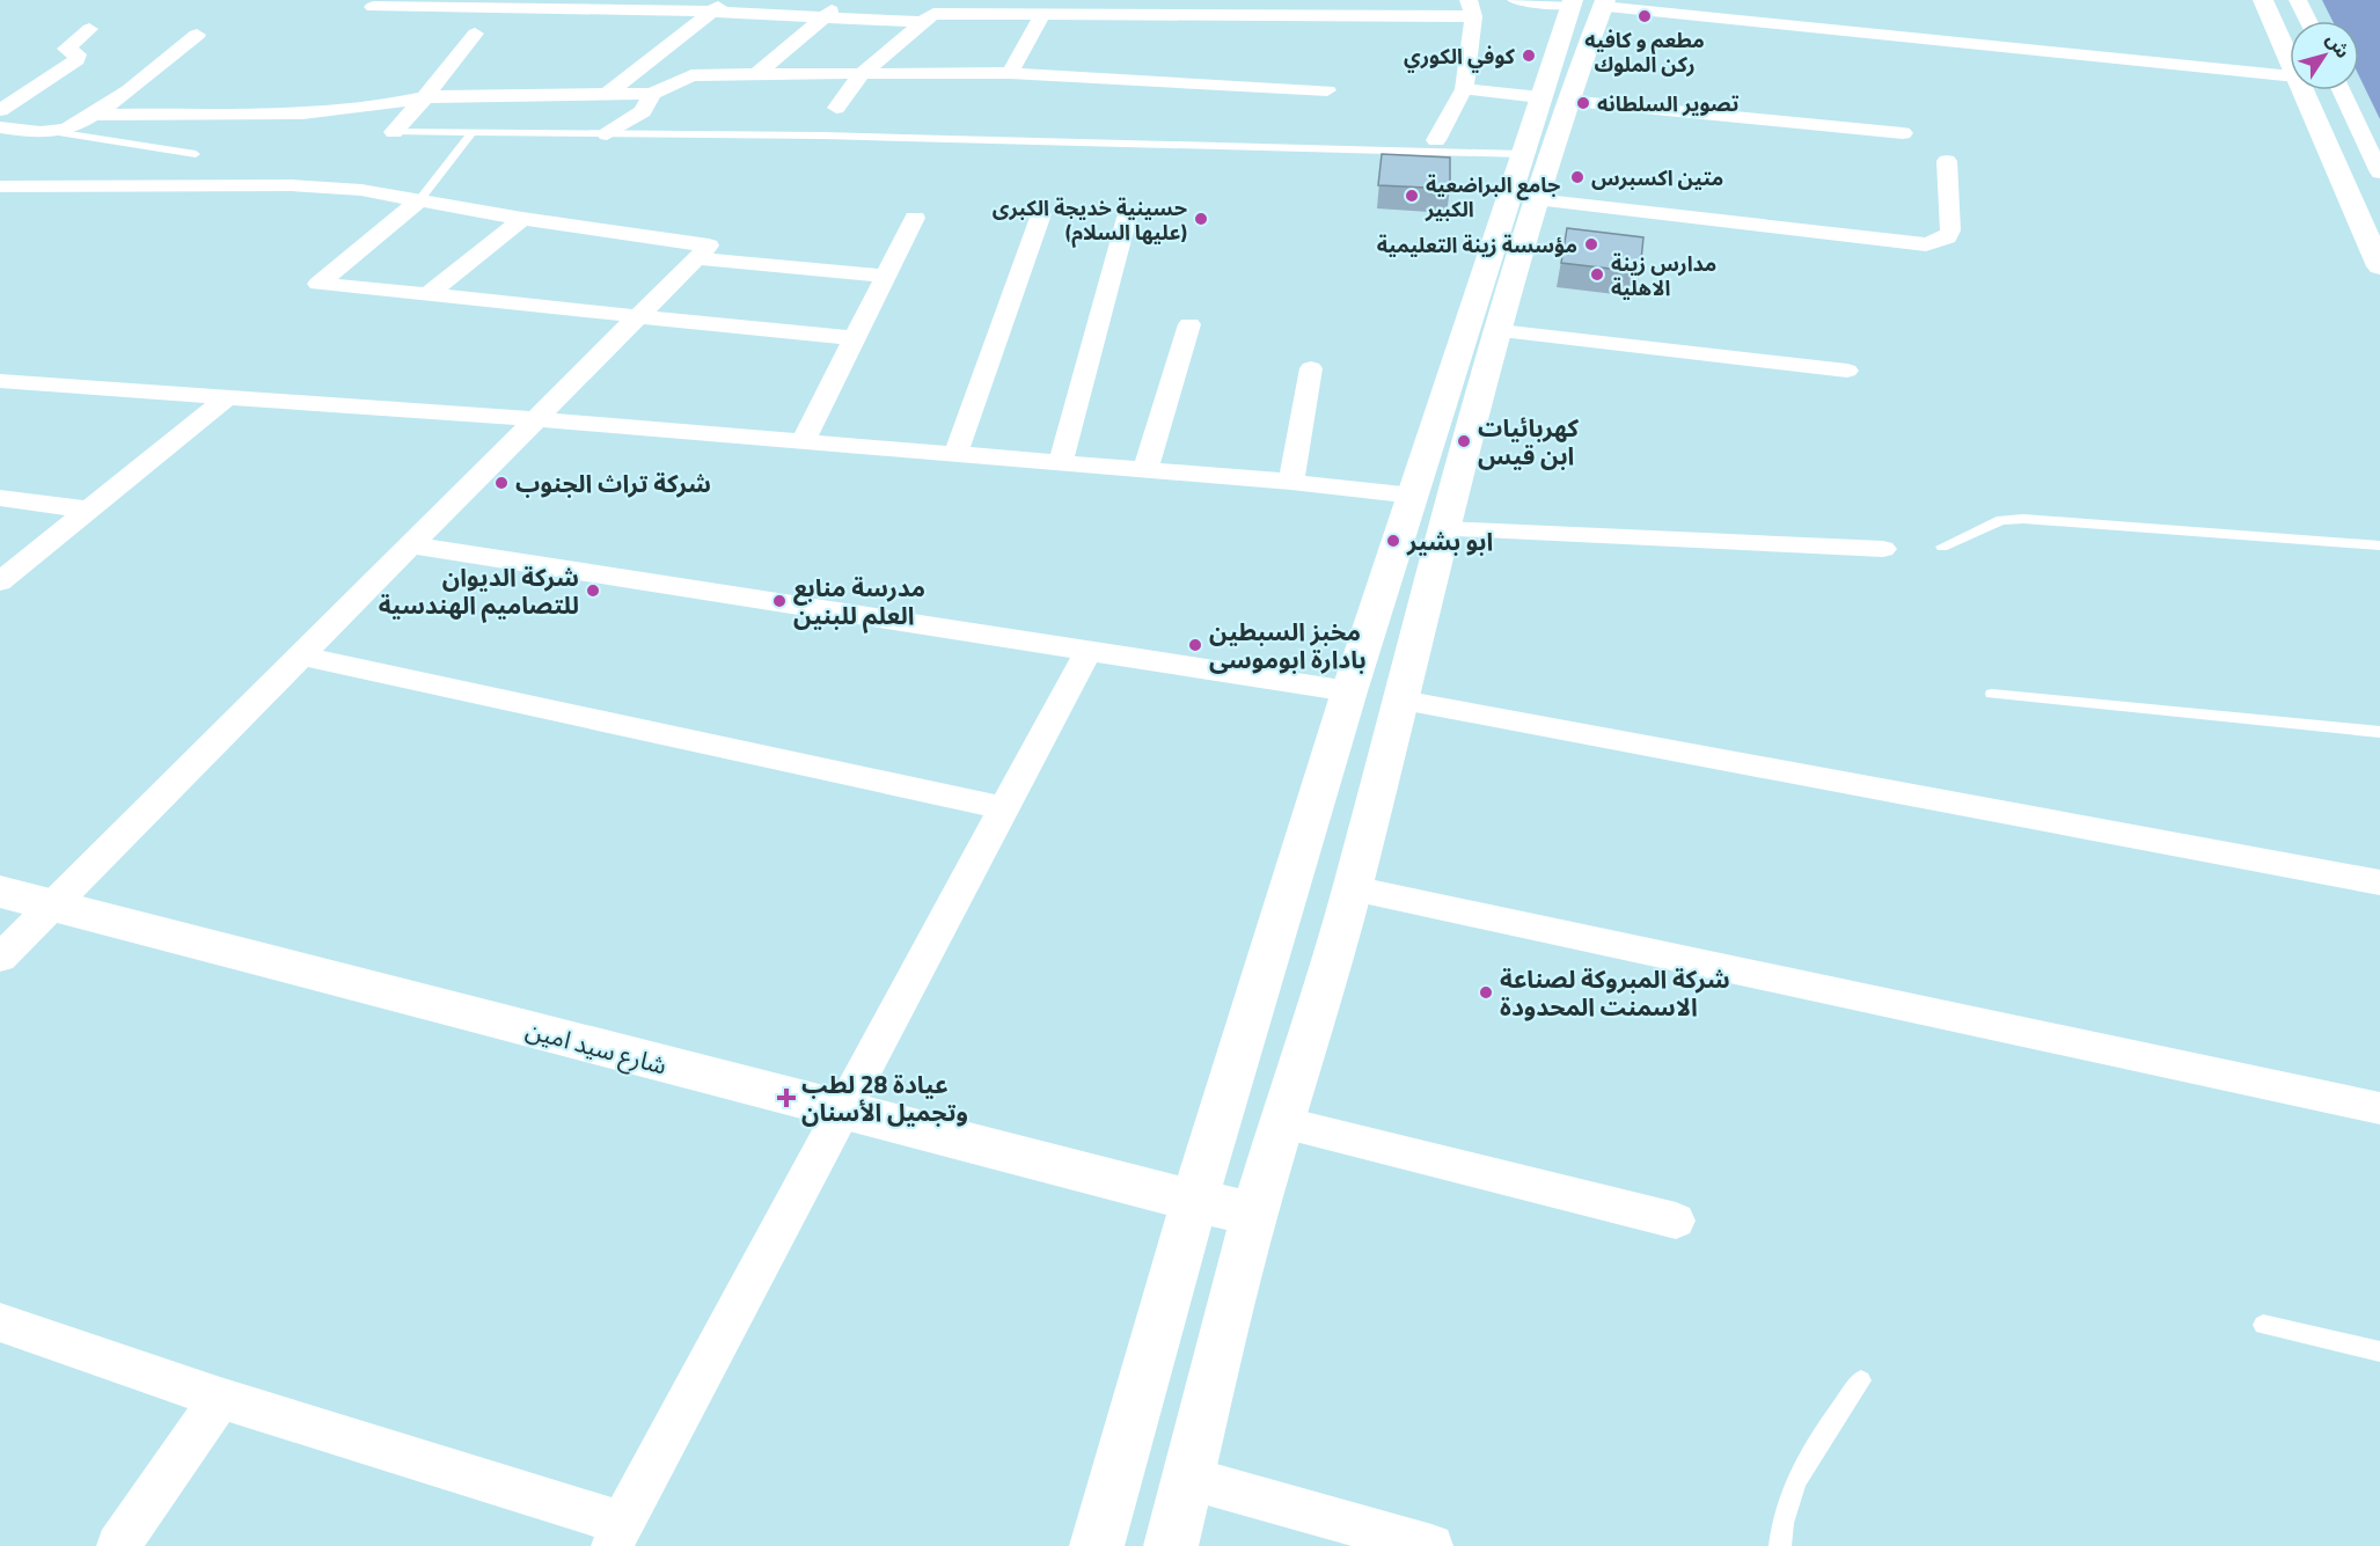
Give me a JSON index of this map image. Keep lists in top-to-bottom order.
{
  "streets": {
    "main road": ["شارع سيد امين"]
  },
  "places": {
    "other": [
      "مطعم و كافيه ركن الملوك",
      "كوفي الكوري",
      "تصوير السلطانه",
      "متين اكسبرس",
      "جامع البراضعية الكبير",
      "حسينية خديجة الكبرى (عليها السلام)",
      "مؤسسة زينة التعليمية",
      "مدارس زينة الاهلية",
      "كهربائيات ابن قيس",
      "شركة تراث الجنوب",
      "ابو بشير",
      "شركة الديوان للتصاميم الهندسية",
      "مدرسة منابع العلم للبنين",
      "مخبز السبطين بادارة ابوموسى",
      "شركة المبروكة لصناعة الاسمنت المحدودة"
    ],
    "health": ["عيادة 28 لطب وتجميل الأسنان"]
  },
  "north": "top right"
}
